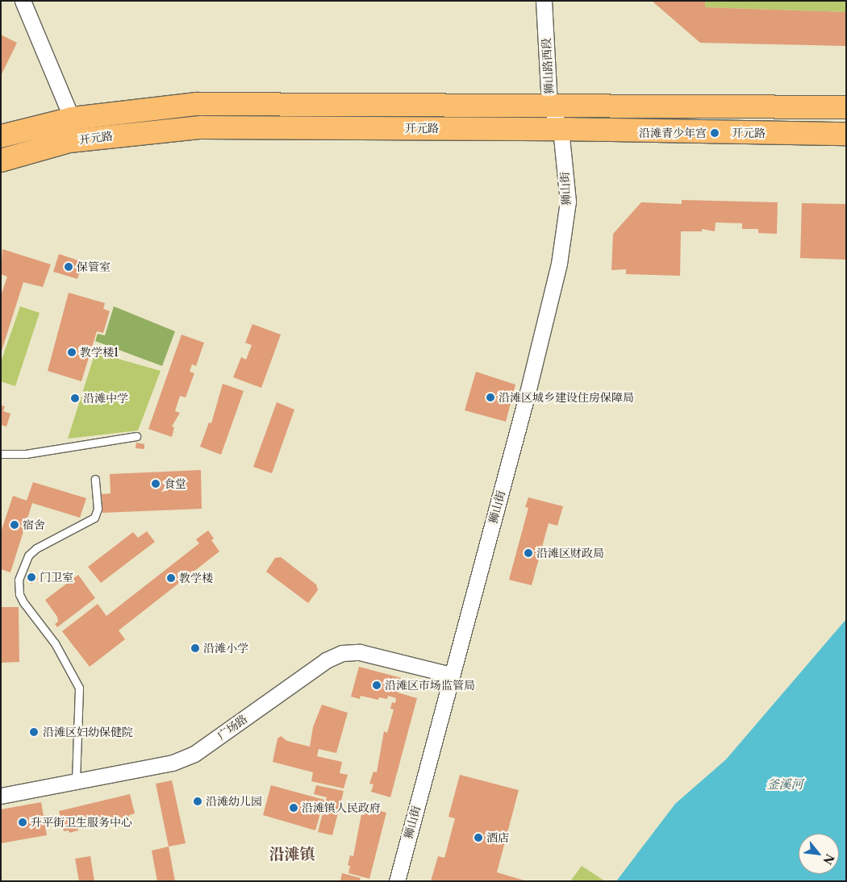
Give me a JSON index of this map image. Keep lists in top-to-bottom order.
{
  "streets": {
    "main road": ["开元路"],
    "street": ["狮山路西段", "狮山街", "广场路"]
  },
  "crossings": [
    ["狮山路西段", "开元路"],
    ["狮山路西段", "狮山街"],
    ["开元路", "狮山街"],
    ["狮山街", "广场路"]
  ],
  "districts": ["沿滩镇"],
  "water": ["釜溪河"],
  "places": [
    "沿滩青少年宫",
    "保管室",
    "教学楼1",
    "沿滩区城乡建设住房保障局",
    "沿滩中学",
    "食堂",
    "宿舍",
    "沿滩区财政局",
    "门卫室",
    "教学楼",
    "沿滩小学",
    "沿滩区市场监管局",
    "沿滩区妇幼保健院",
    "沿滩幼儿园",
    "沿滩镇人民政府",
    "升平街卫生服务中心",
    "酒店"
  ],
  "north": "bottom right"
}
